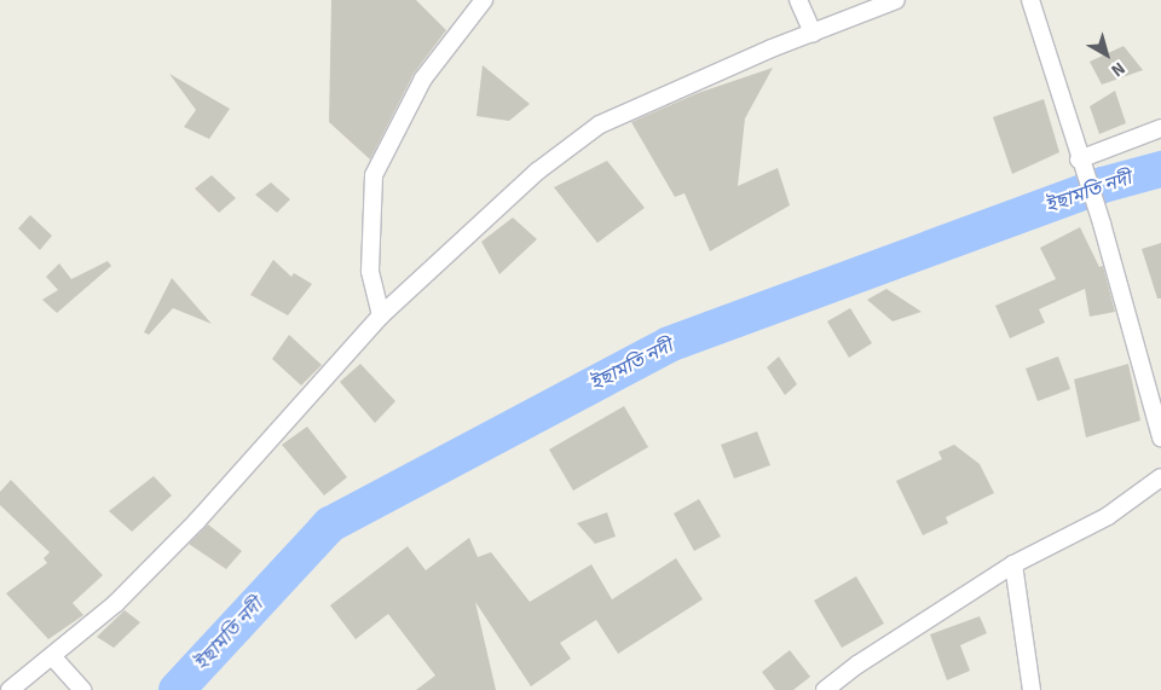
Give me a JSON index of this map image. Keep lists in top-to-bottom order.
{
  "water": ["ইছামতি নদী"],
  "north": "bottom right"
}
